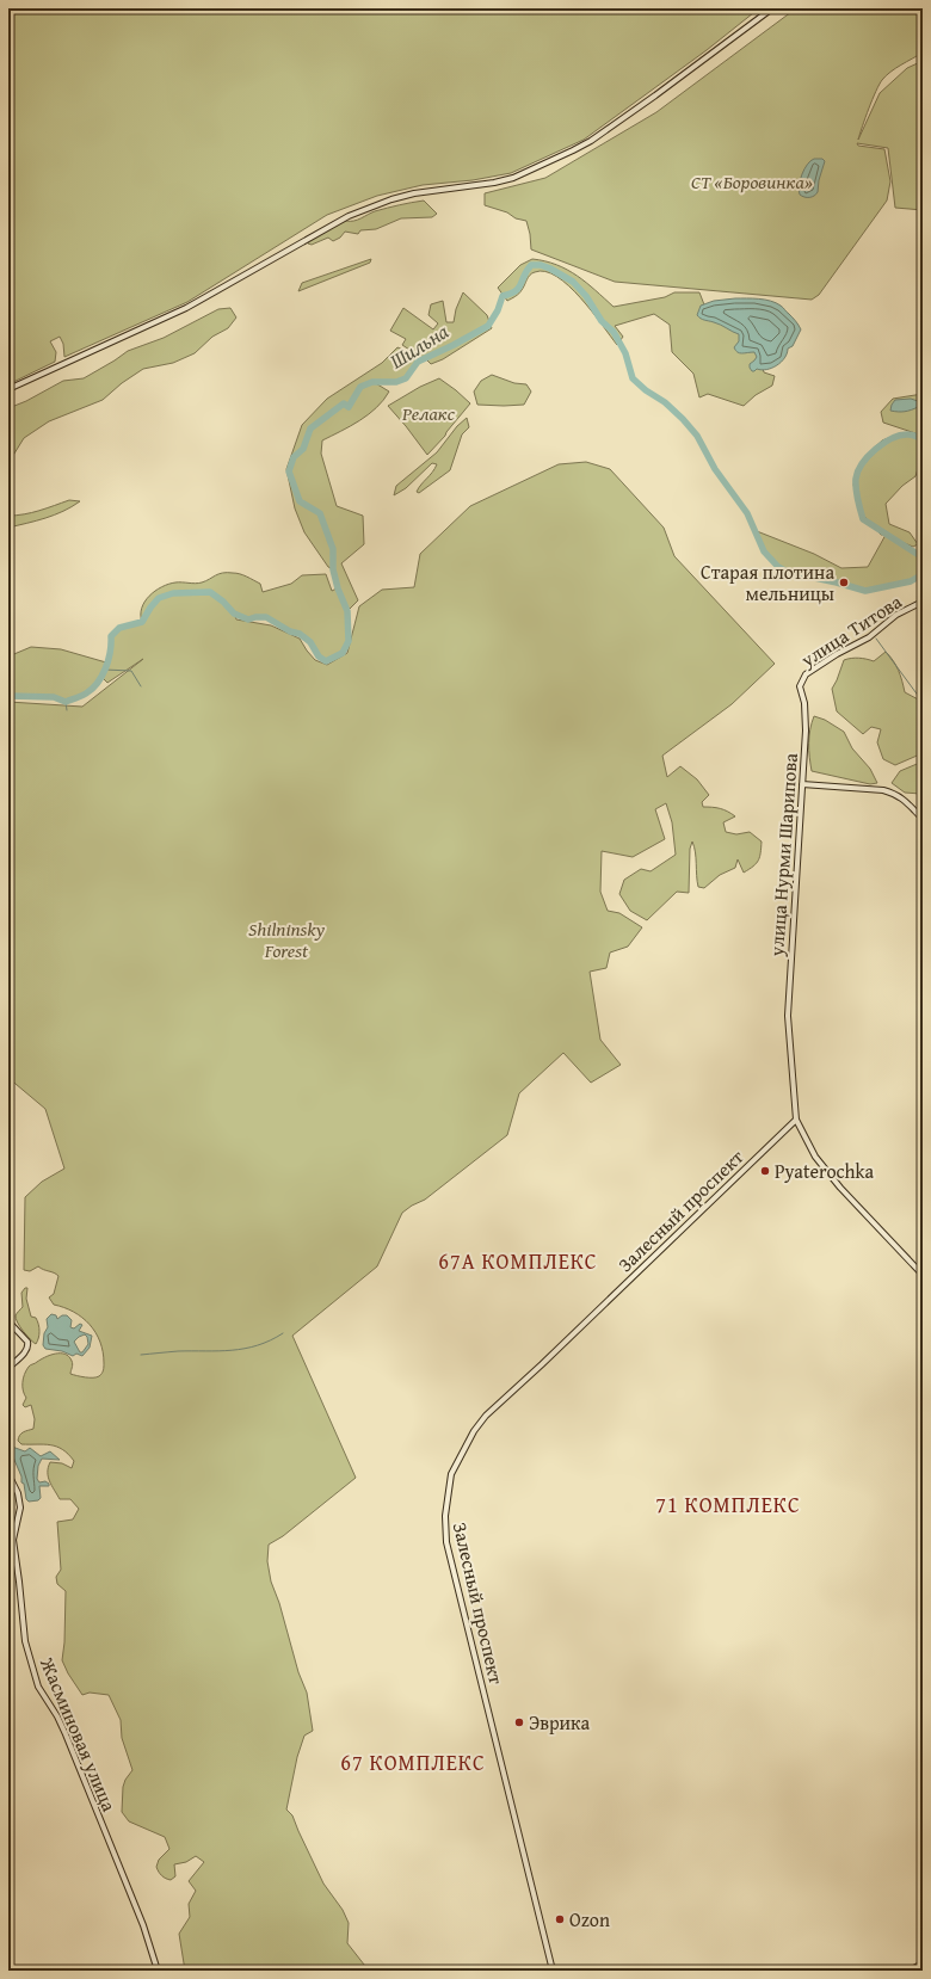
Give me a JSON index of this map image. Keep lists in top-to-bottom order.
{
  "streets": {
    "street": [
      "улица Титова",
      "улица Нурми Шарипова",
      "Залесный проспект",
      "Жасминовая улица"
    ]
  },
  "crossings": [
    ["улица Титова", "улица Нурми Шарипова"],
    ["улица Нурми Шарипова", "Залесный проспект"]
  ],
  "districts": ["67А КОМПЛЕКС", "71 КОМПЛЕКС", "67 КОМПЛЕКС"],
  "water": ["Шильна"],
  "parks": ["СТ «Боровинка»", "Релакс", "Shilninsky Forest"],
  "places": [
    "Старая плотина мельницы",
    "Pyaterochka",
    "Эврика",
    "Ozon"
  ]
}
